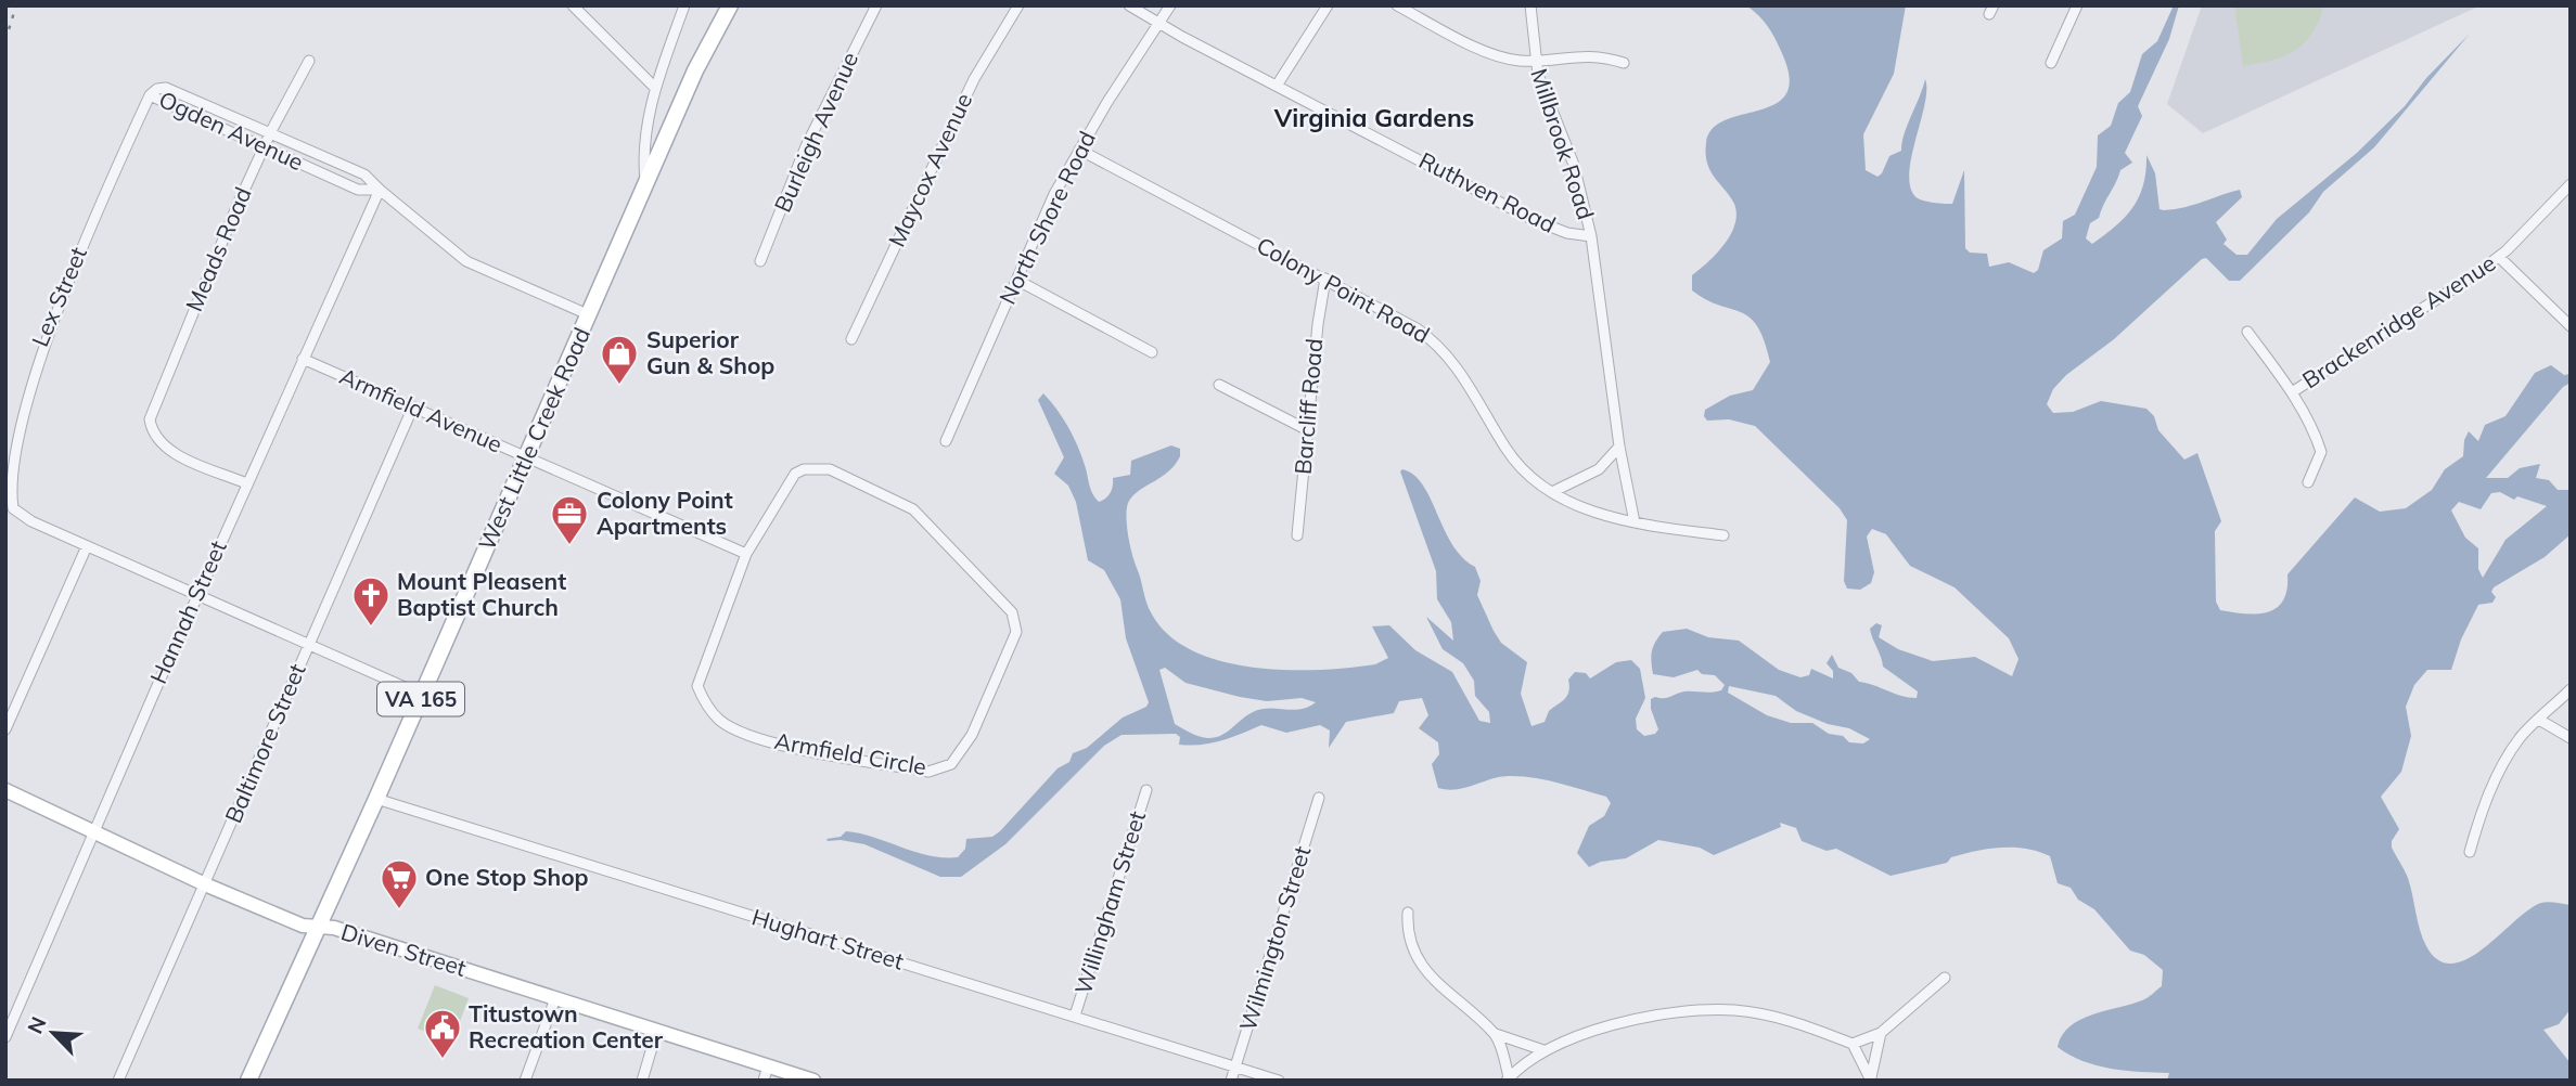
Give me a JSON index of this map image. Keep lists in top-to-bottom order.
{
  "streets": {
    "main road": ["West Little Creek Road", "VA 165"],
    "street": [
      "Ogden Avenue",
      "Burleigh Avenue",
      "Millbrook Road",
      "Maycox Avenue",
      "Ruthven Road",
      "North Shore Road",
      "Meads Road",
      "Colony Point Road",
      "Lex Street",
      "Brackenridge Avenue",
      "Barcliff Road",
      "Armfield Avenue",
      "Hannah Street",
      "Baltimore Street",
      "Armfield Circle",
      "Willingham Street",
      "Wilmington Street",
      "Hughart Street",
      "Diven Street"
    ]
  },
  "crossings": [
    ["Ogden Avenue", "Meads Road"],
    ["Ogden Avenue", "Lex Street"],
    ["Ogden Avenue", "West Little Creek Road"],
    ["Ogden Avenue", "Hannah Street"],
    ["Millbrook Road", "Ruthven Road"],
    ["Ruthven Road", "North Shore Road"],
    ["North Shore Road", "Colony Point Road"],
    ["Meads Road", "Hannah Street"],
    ["Colony Point Road", "Barcliff Road"],
    ["Armfield Avenue", "West Little Creek Road"],
    ["Armfield Avenue", "Hannah Street"],
    ["Armfield Avenue", "Baltimore Street"],
    ["Armfield Avenue", "Armfield Circle"],
    ["West Little Creek Road", "Hughart Street"],
    ["West Little Creek Road", "Diven Street"],
    ["Hannah Street", "Diven Street"],
    ["Baltimore Street", "Diven Street"],
    ["Willingham Street", "Hughart Street"],
    ["Wilmington Street", "Hughart Street"]
  ],
  "districts": ["Virginia Gardens"],
  "places": {
    "shop": ["Superior Gun & Shop"],
    "office": ["Colony Point Apartments"],
    "church": ["Mount Pleasent Baptist Church"],
    "supermarket": ["One Stop Shop"],
    "public building": ["Titustown Recreation Center"]
  },
  "north": "top left"
}
